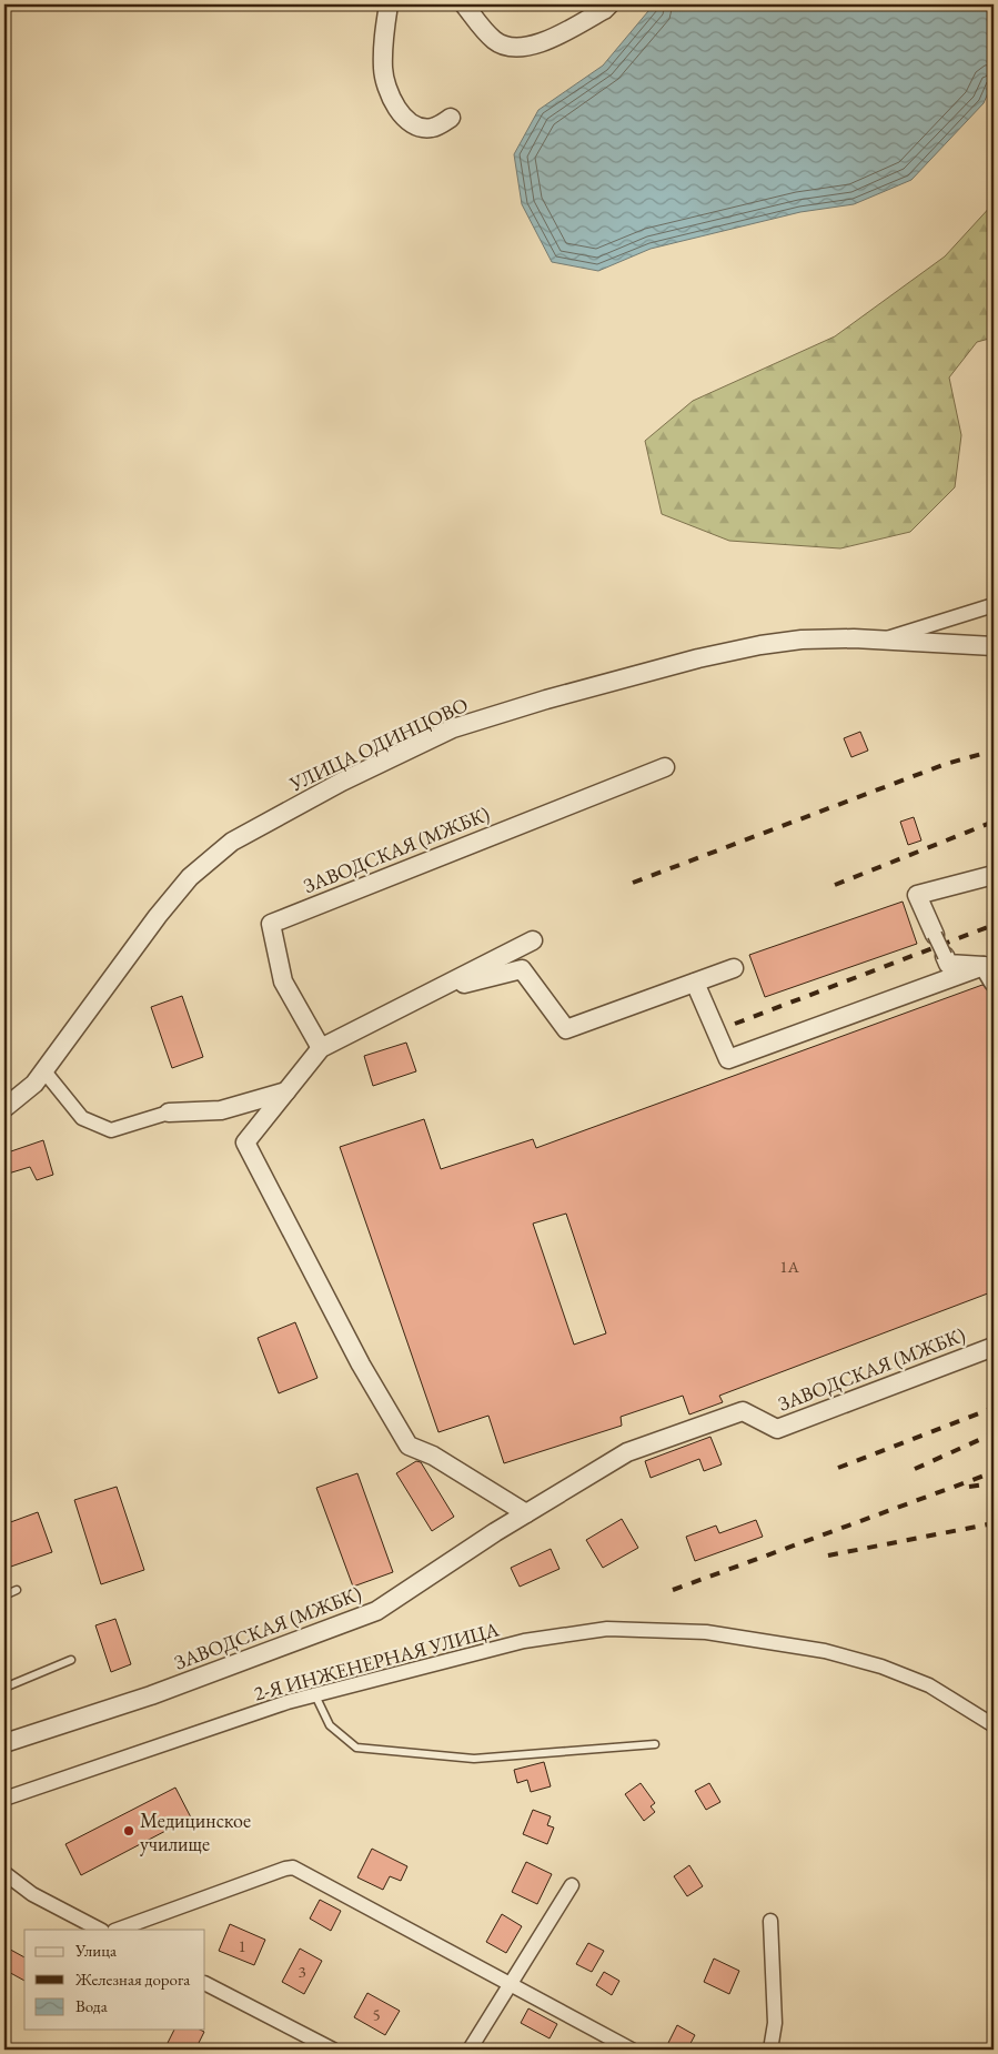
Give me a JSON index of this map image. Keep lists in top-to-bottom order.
{
  "streets": {
    "street": ["УЛИЦА ОДИНЦОВО", "ЗАВОДСКАЯ (МЖБК)", "2-Я ИНЖЕНЕРНАЯ УЛИЦА"]
  },
  "places": ["Медицинское училище"],
  "house_numbers": [
    "1А",
    "1",
    "3",
    "5"
  ],
  "legend": ["Улица", "Железная дорога", "Вода"]
}
